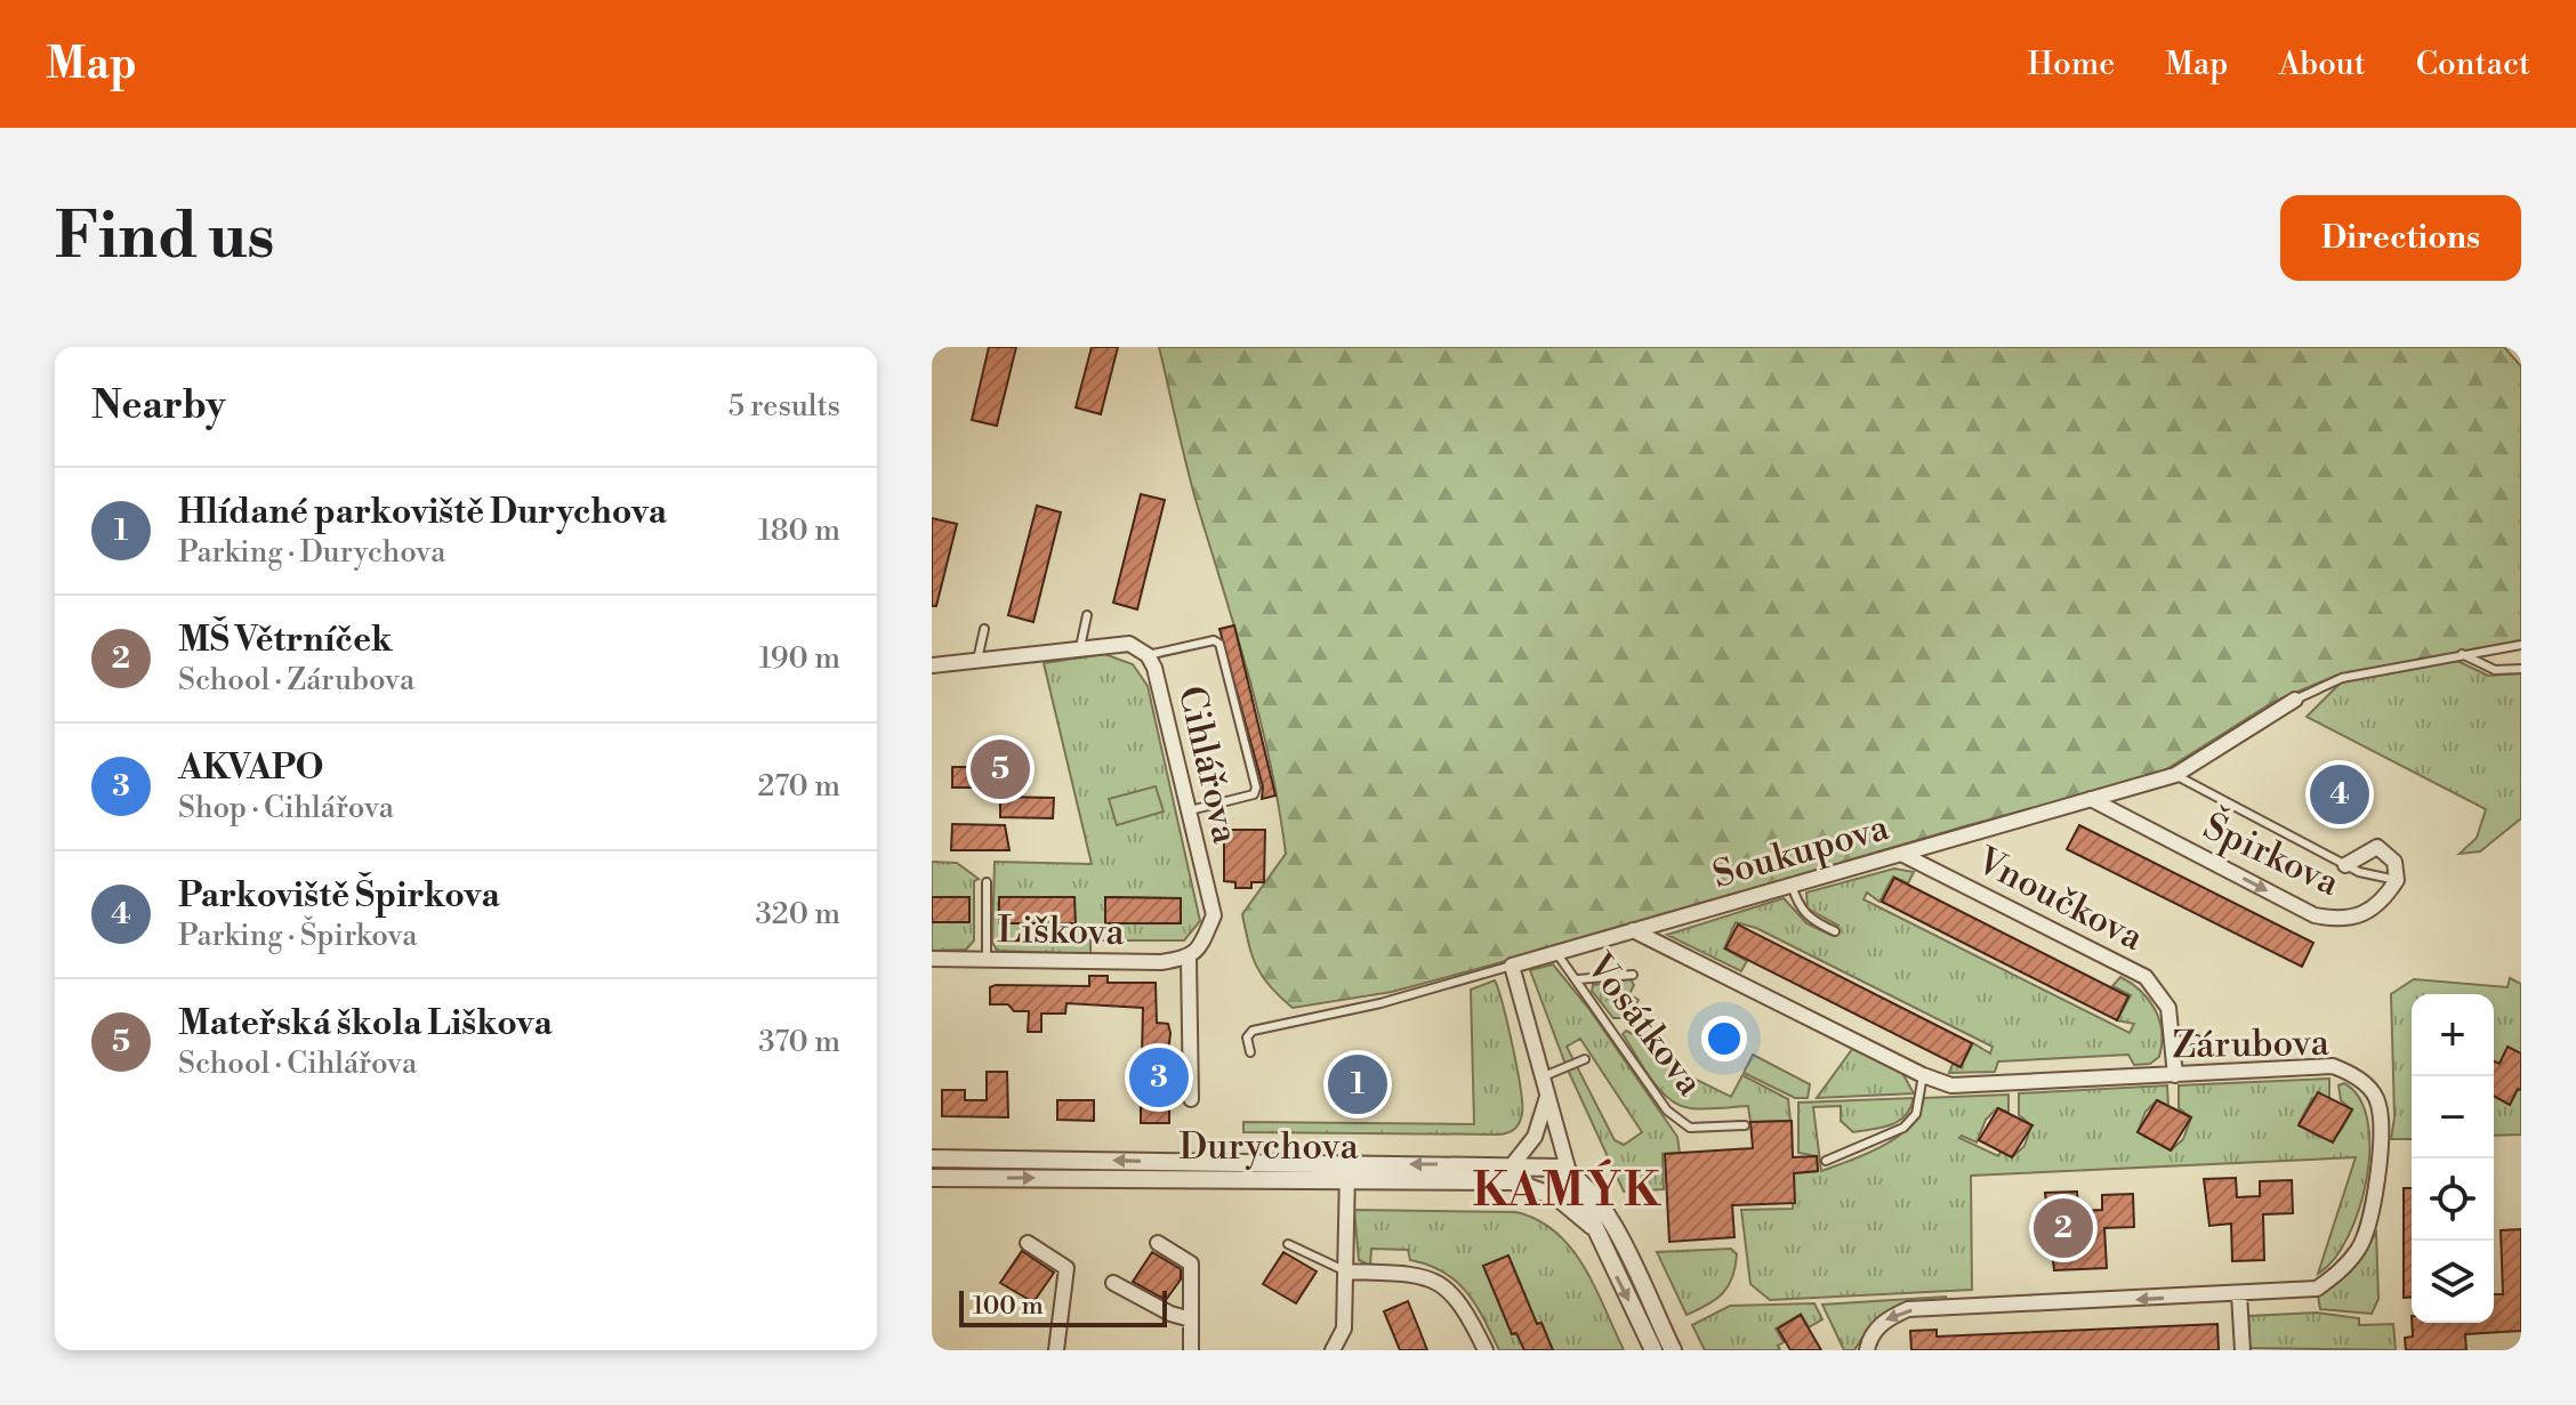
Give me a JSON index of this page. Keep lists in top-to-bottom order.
{
  "streets": {
    "street": [
      "Cihlářova",
      "Soukupova",
      "Špirkova",
      "Vnoučkova",
      "Liškova",
      "Zárubova",
      "Durychova"
    ],
    "lane": ["Vosátkova"]
  },
  "crossings": [
    ["Cihlářova", "Liškova"],
    ["Soukupova", "Špirkova"],
    ["Soukupova", "Vnoučkova"],
    ["Soukupova", "Vosátkova"],
    ["Soukupova", "Zárubova"],
    ["Vnoučkova", "Zárubova"]
  ],
  "one_way": ["Špirkova"],
  "districts": ["KAMÝK"],
  "scale_bar": "100 m",
  "page": {
    "header": "Map",
    "nav": [
      "Home",
      "Map",
      "About",
      "Contact"
    ],
    "buttons": "Directions",
    "title": "Find us",
    "heading": ["Nearby", "5 results"],
    "list": [
      {
        "mark": "1",
        "name": "Hlídané parkoviště Durychova",
        "note": "Parking · Durychova",
        "value": "180 m"
      },
      {
        "mark": "2",
        "name": "MŠ Větrníček",
        "note": "School · Zárubova",
        "value": "190 m"
      },
      {
        "mark": "3",
        "name": "AKVAPO",
        "note": "Shop · Cihlářova",
        "value": "270 m"
      },
      {
        "mark": "4",
        "name": "Parkoviště Špirkova",
        "note": "Parking · Špirkova",
        "value": "320 m"
      },
      {
        "mark": "5",
        "name": "Mateřská škola Liškova",
        "note": "School · Cihlářova",
        "value": "370 m"
      }
    ],
    "pins": [
      "5",
      "4",
      "3",
      "1",
      "2"
    ],
    "map_buttons": ["+", "−"],
    "scale": "100 m"
  }
}
